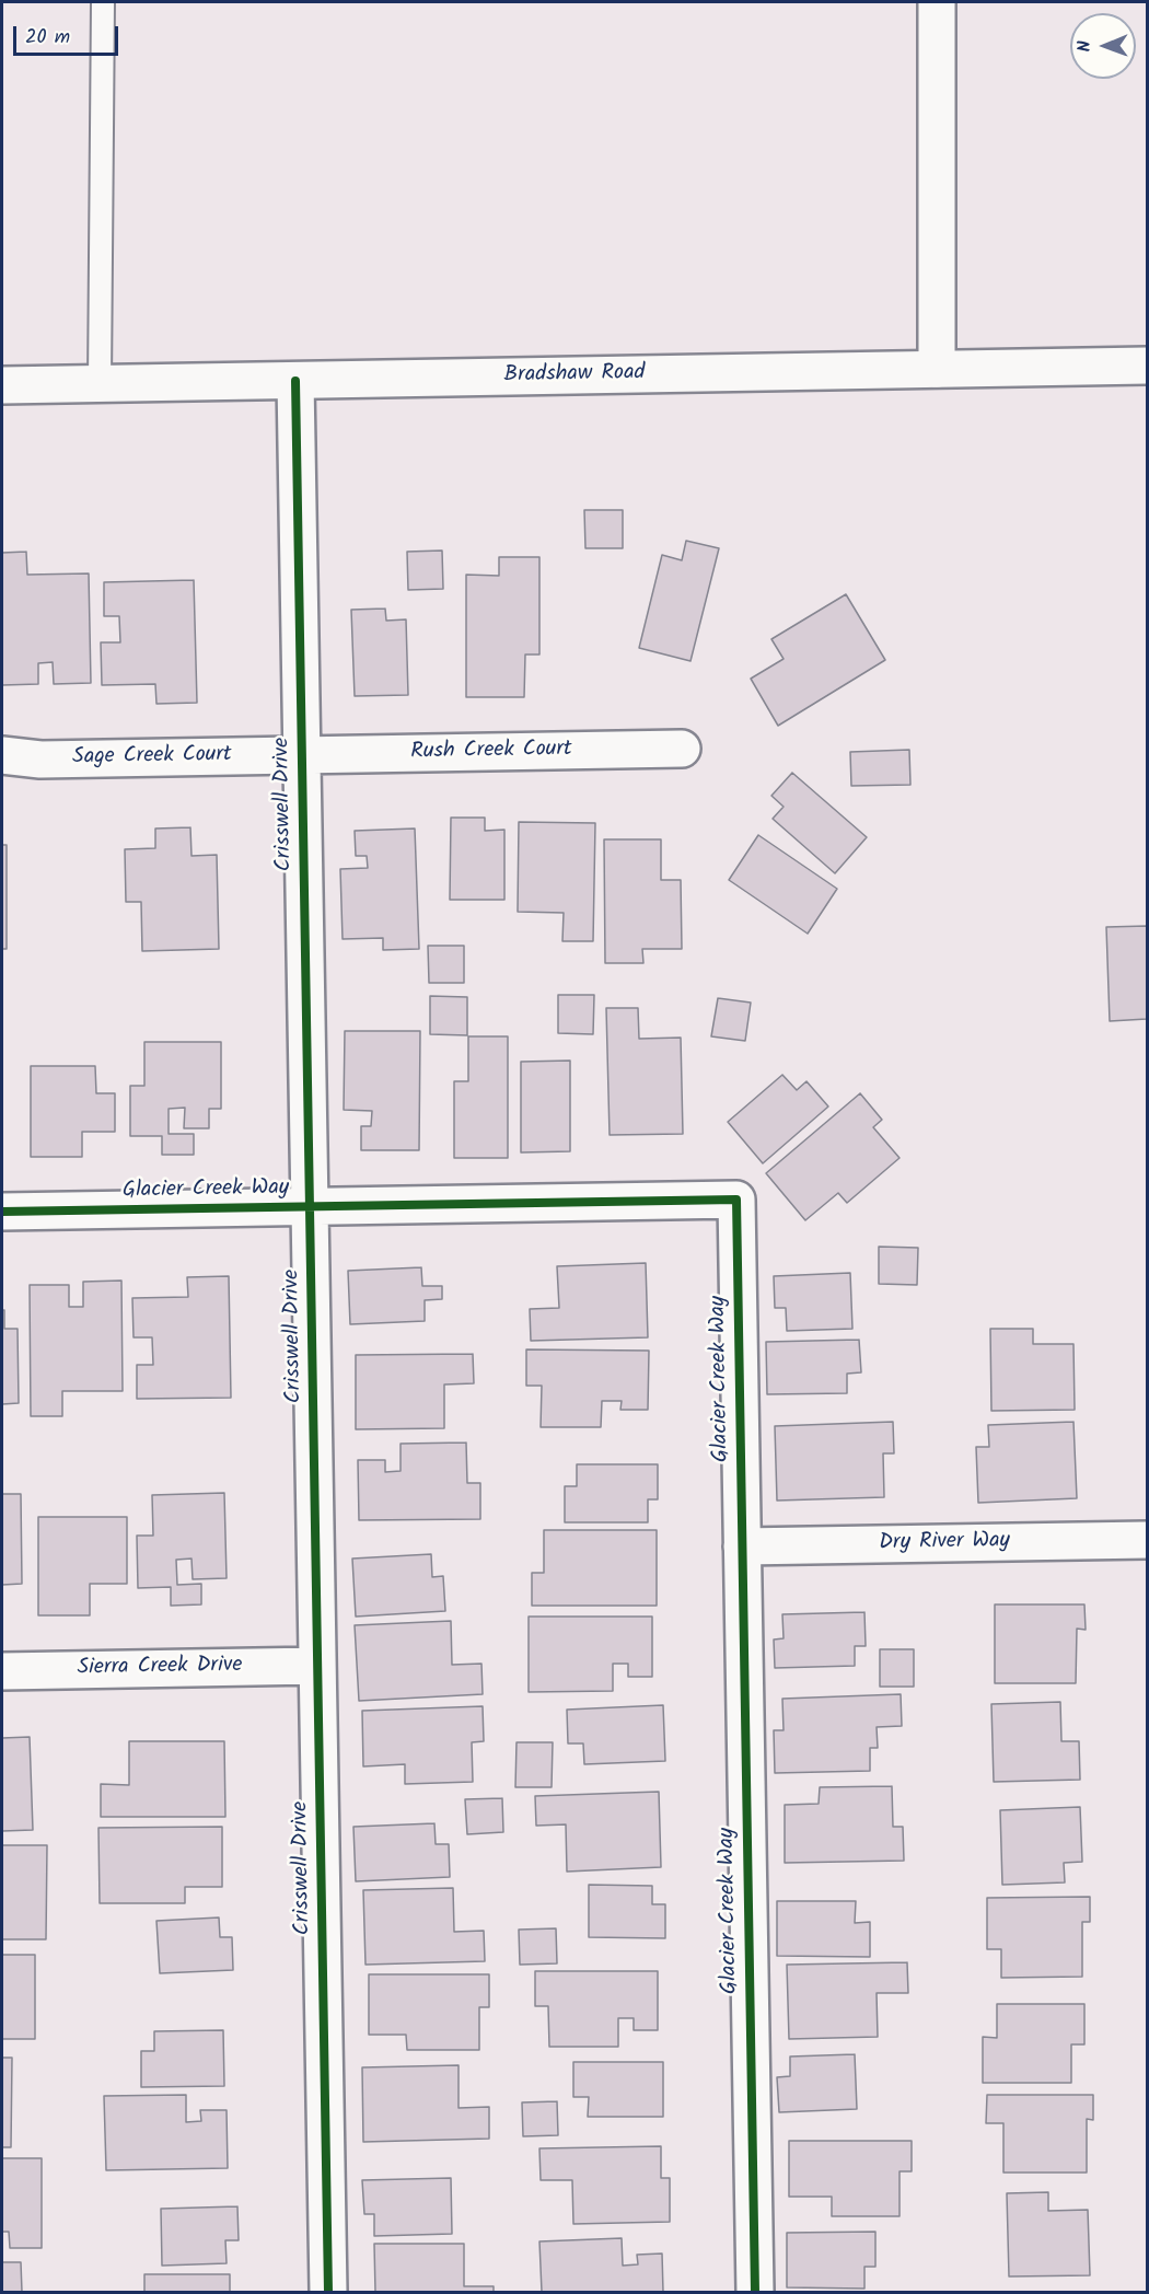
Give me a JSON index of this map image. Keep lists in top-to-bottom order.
{
  "streets": {
    "street": [
      "Bradshaw Road",
      "Rush Creek Court",
      "Sage Creek Court",
      "Crisswell Drive",
      "Glacier Creek Way",
      "Dry River Way",
      "Sierra Creek Drive"
    ]
  },
  "crossings": [
    ["Bradshaw Road", "Crisswell Drive"],
    ["Rush Creek Court", "Sage Creek Court"],
    ["Rush Creek Court", "Crisswell Drive"],
    ["Sage Creek Court", "Crisswell Drive"],
    ["Crisswell Drive", "Glacier Creek Way"],
    ["Crisswell Drive", "Sierra Creek Drive"],
    ["Glacier Creek Way", "Dry River Way"]
  ],
  "scale_bar": "20 m",
  "north": "left"
}
